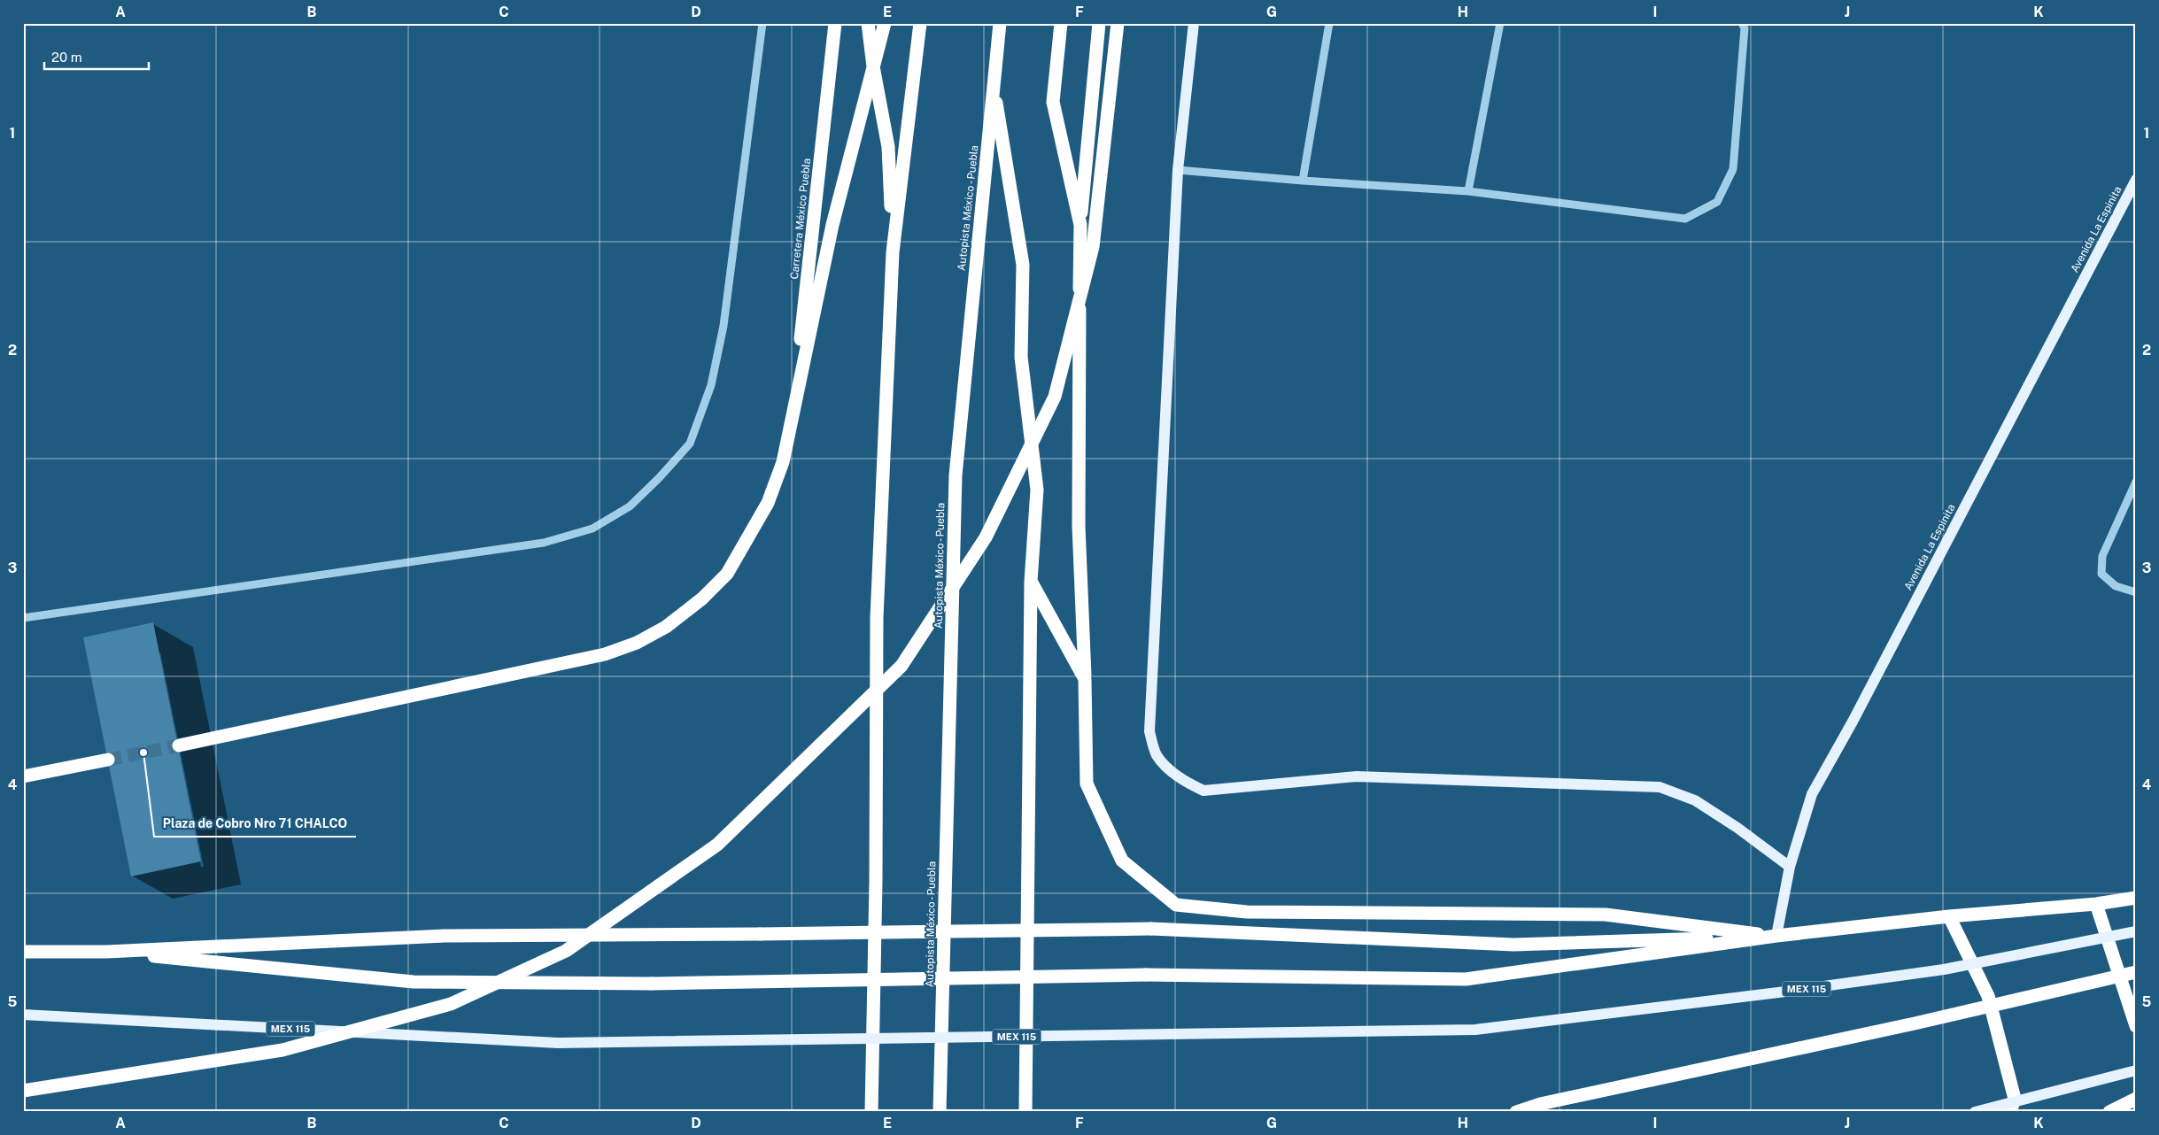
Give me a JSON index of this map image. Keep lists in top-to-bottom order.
{
  "streets": {
    "highway": ["Autopista México - Puebla", "Carretera México Puebla"],
    "main road": ["Avenida La Espinita", "MEX 115"]
  },
  "places": ["Plaza de Cobro Nro 71 CHALCO"],
  "scale_bar": "20 m",
  "grid": {
    "columns": [
      "A",
      "B",
      "C",
      "D",
      "E",
      "F",
      "G",
      "H",
      "I",
      "J",
      "K"
    ],
    "rows": [
      "1",
      "2",
      "3",
      "4",
      "5"
    ]
  }
}
